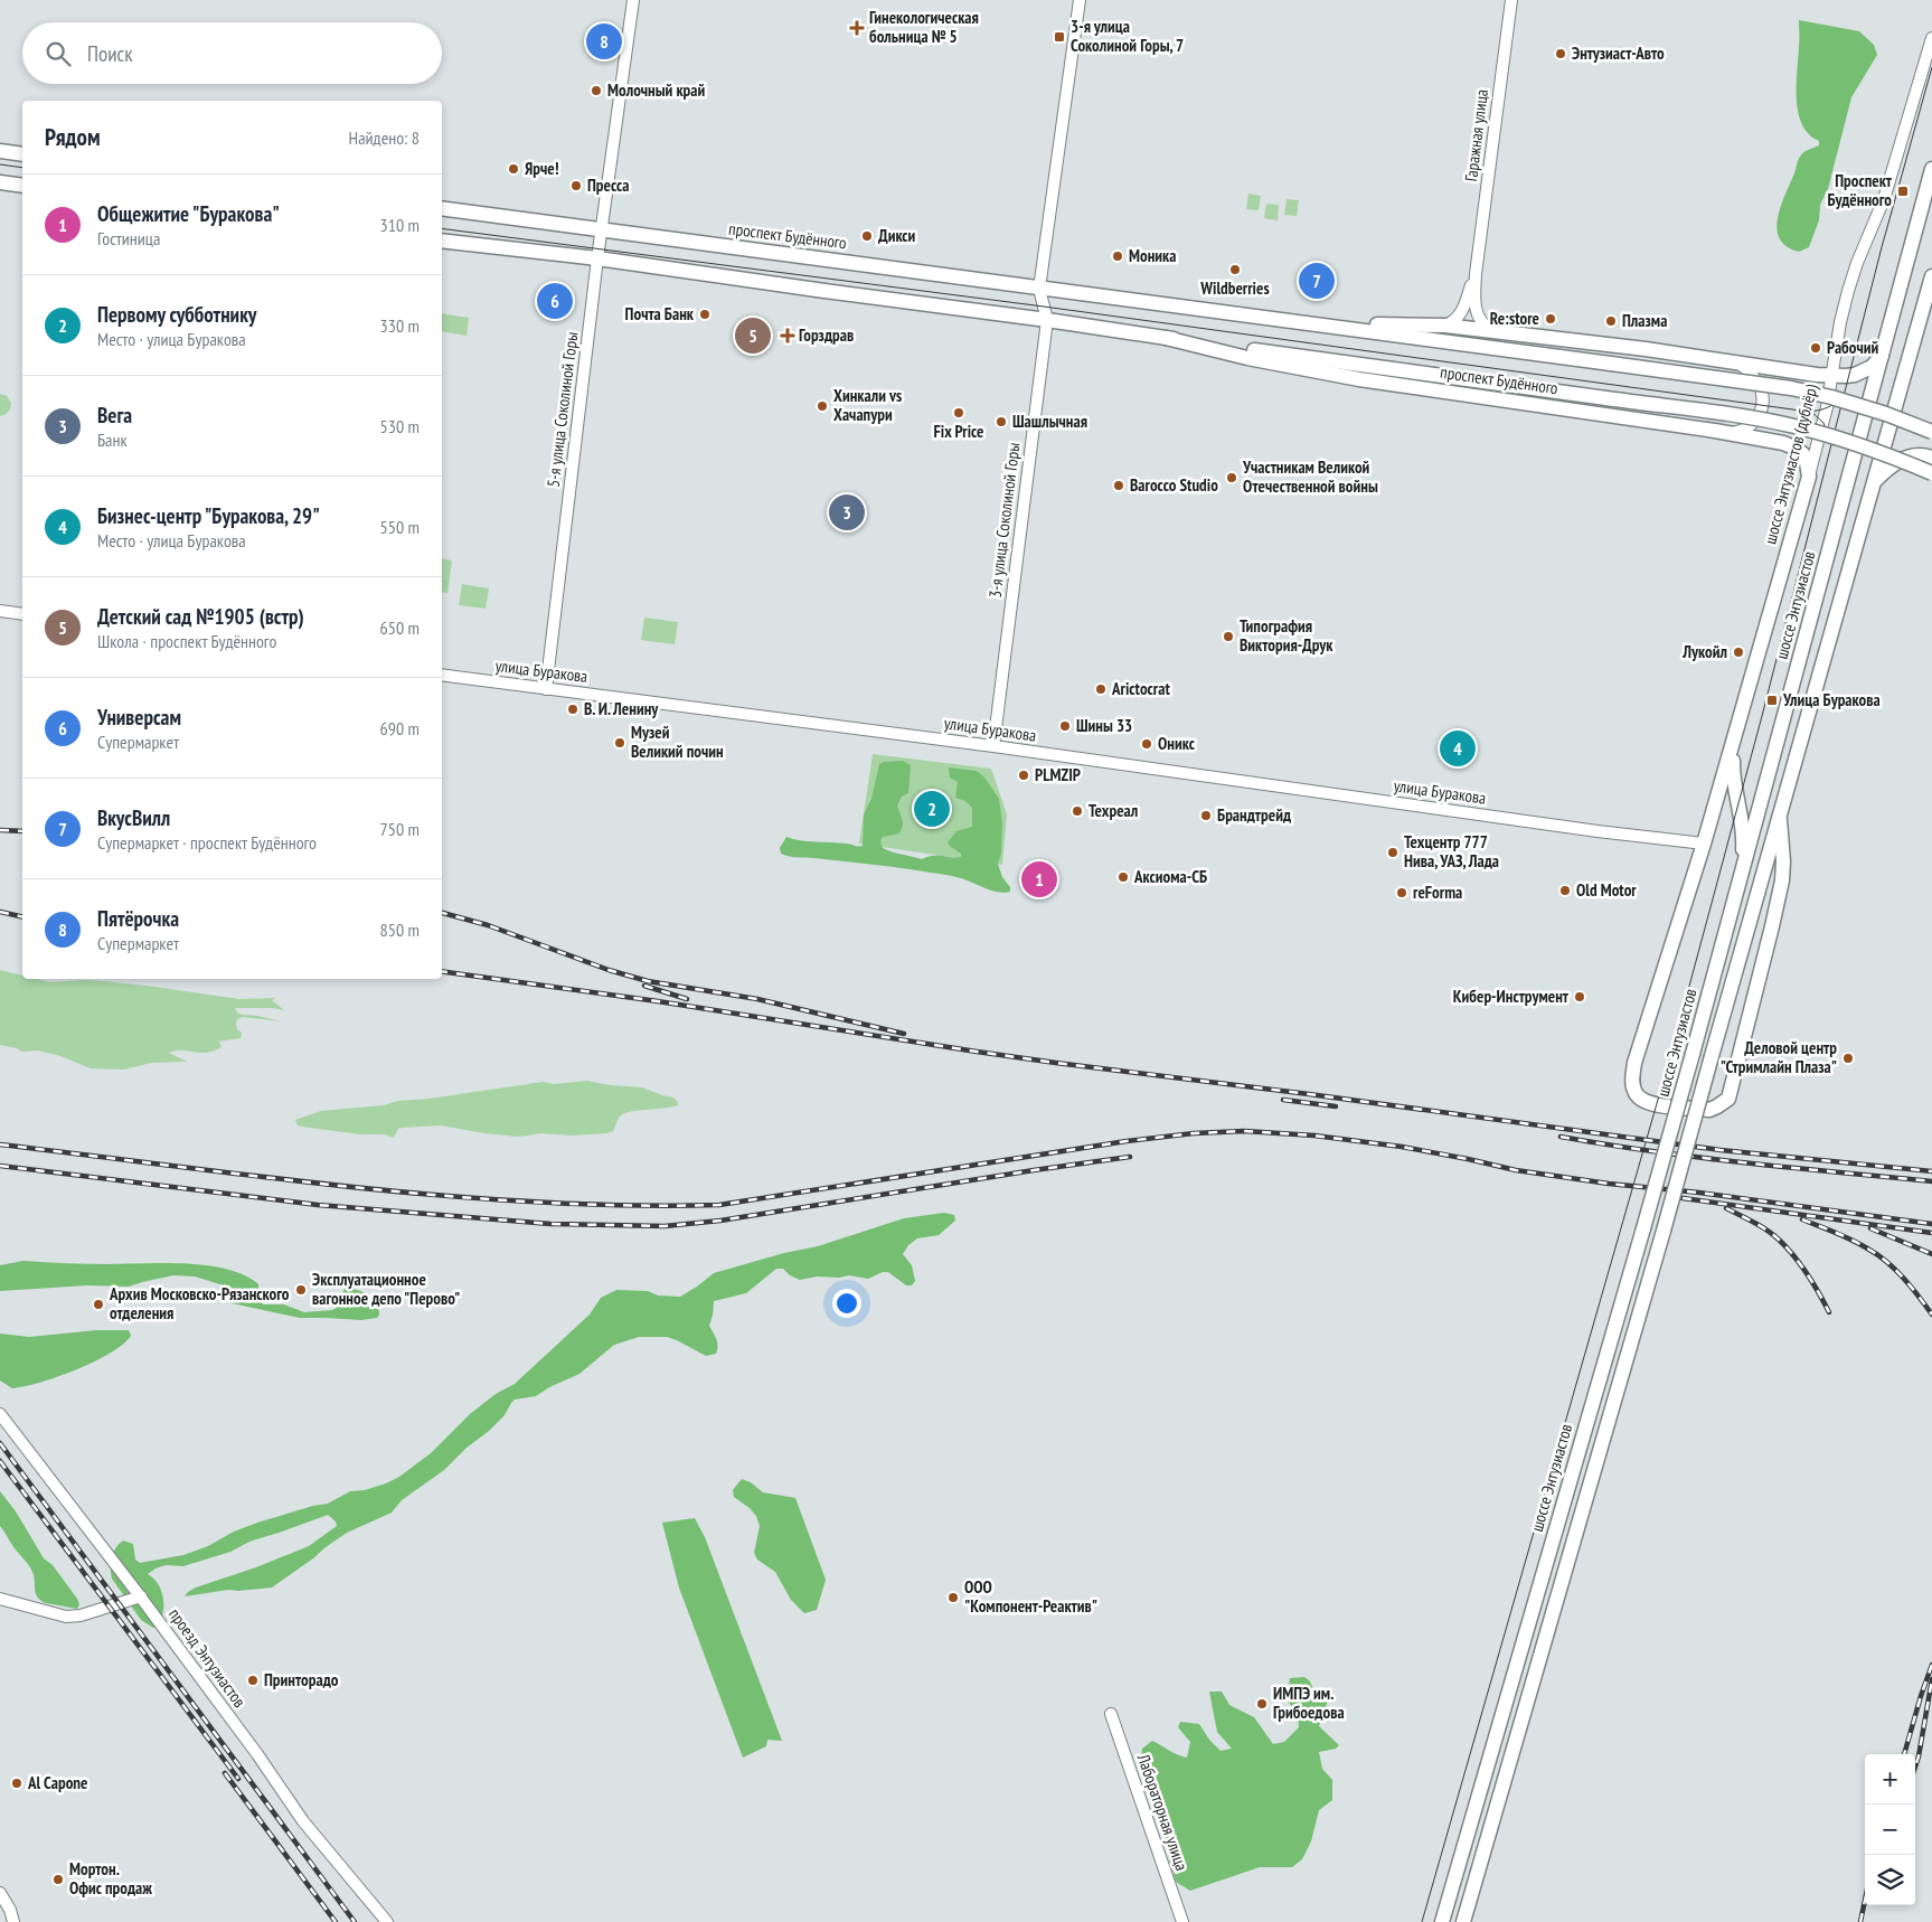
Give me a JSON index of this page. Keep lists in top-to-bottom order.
{
  "streets": {
    "main road": ["проспект Будённого", "шоссе Энтузиастов (дублёр)", "шоссе Энтузиастов"],
    "street": [
      "Гаражная улица",
      "5-я улица Соколиной Горы",
      "3-я улица Соколиной Горы",
      "улица Буракова",
      "проезд Энтузиастов",
      "Лабораторная улица"
    ]
  },
  "crossings": [
    ["Гаражная улица", "проспект Будённого"],
    ["проспект Будённого", "5-я улица Соколиной Горы"],
    ["проспект Будённого", "шоссе Энтузиастов (дублёр)"],
    ["проспект Будённого", "3-я улица Соколиной Горы"],
    ["проспект Будённого", "шоссе Энтузиастов"],
    ["5-я улица Соколиной Горы", "улица Буракова"],
    ["3-я улица Соколиной Горы", "улица Буракова"]
  ],
  "places": {
    "health": ["Гинекологическая больница № 5", "Горздрав"],
    "transit": ["3-я улица Соколиной Горы, 7", "Проспект Будённого", "Улица Буракова"],
    "other": [
      "Энтузиаст-Авто",
      "Молочный край",
      "Ярче!",
      "Пресса",
      "Дикси",
      "Моника",
      "Wildberries",
      "Почта Банк",
      "Re:store",
      "Плазма",
      "Рабочий",
      "Хинкали vs Хачапури",
      "Fix Price",
      "Шашлычная",
      "Участникам Великой Отечественной войны",
      "Barocco Studio",
      "Типография Виктория-Друк",
      "Лукойл",
      "Arictocrat",
      "В. И. Ленину",
      "Шины 33",
      "Музей Великий почин",
      "Оникс",
      "PLMZIP",
      "Техреал",
      "Брандтрейд",
      "Техцентр 777 Нива, УАЗ, Лада",
      "Аксиома-СБ",
      "Old Motor",
      "reForma",
      "Кибер-Инструмент",
      "Деловой центр \"Стримлайн Плаза\"",
      "Эксплуатационное вагонное депо \"Перово\"",
      "Архив Московско-Рязанского отделения",
      "ООО \"Компонент-Реактив\"",
      "Принторадо",
      "ИМПЭ им. Грибоедова",
      "Al Capone",
      "Мортон. Офис продаж"
    ]
  },
  "page": {
    "pins": [
      "8",
      "7",
      "6",
      "5",
      "3",
      "4",
      "2",
      "1"
    ],
    "search": "Поиск",
    "heading": ["Рядом", "Найдено: 8"],
    "list": [
      {
        "mark": "1",
        "name": "Общежитие \"Буракова\"",
        "note": "Гостиница",
        "value": "310 m"
      },
      {
        "mark": "2",
        "name": "Первому субботнику",
        "note": "Место · улица Буракова",
        "value": "330 m"
      },
      {
        "mark": "3",
        "name": "Вега",
        "note": "Банк",
        "value": "530 m"
      },
      {
        "mark": "4",
        "name": "Бизнес-центр \"Буракова, 29\"",
        "note": "Место · улица Буракова",
        "value": "550 m"
      },
      {
        "mark": "5",
        "name": "Детский сад №1905 (встр)",
        "note": "Школа · проспект Будённого",
        "value": "650 m"
      },
      {
        "mark": "6",
        "name": "Универсам",
        "note": "Супермаркет",
        "value": "690 m"
      },
      {
        "mark": "7",
        "name": "ВкусВилл",
        "note": "Супермаркет · проспект Будённого",
        "value": "750 m"
      },
      {
        "mark": "8",
        "name": "Пятёрочка",
        "note": "Супермаркет",
        "value": "850 m"
      }
    ],
    "map_buttons": ["+", "−"]
  }
}
